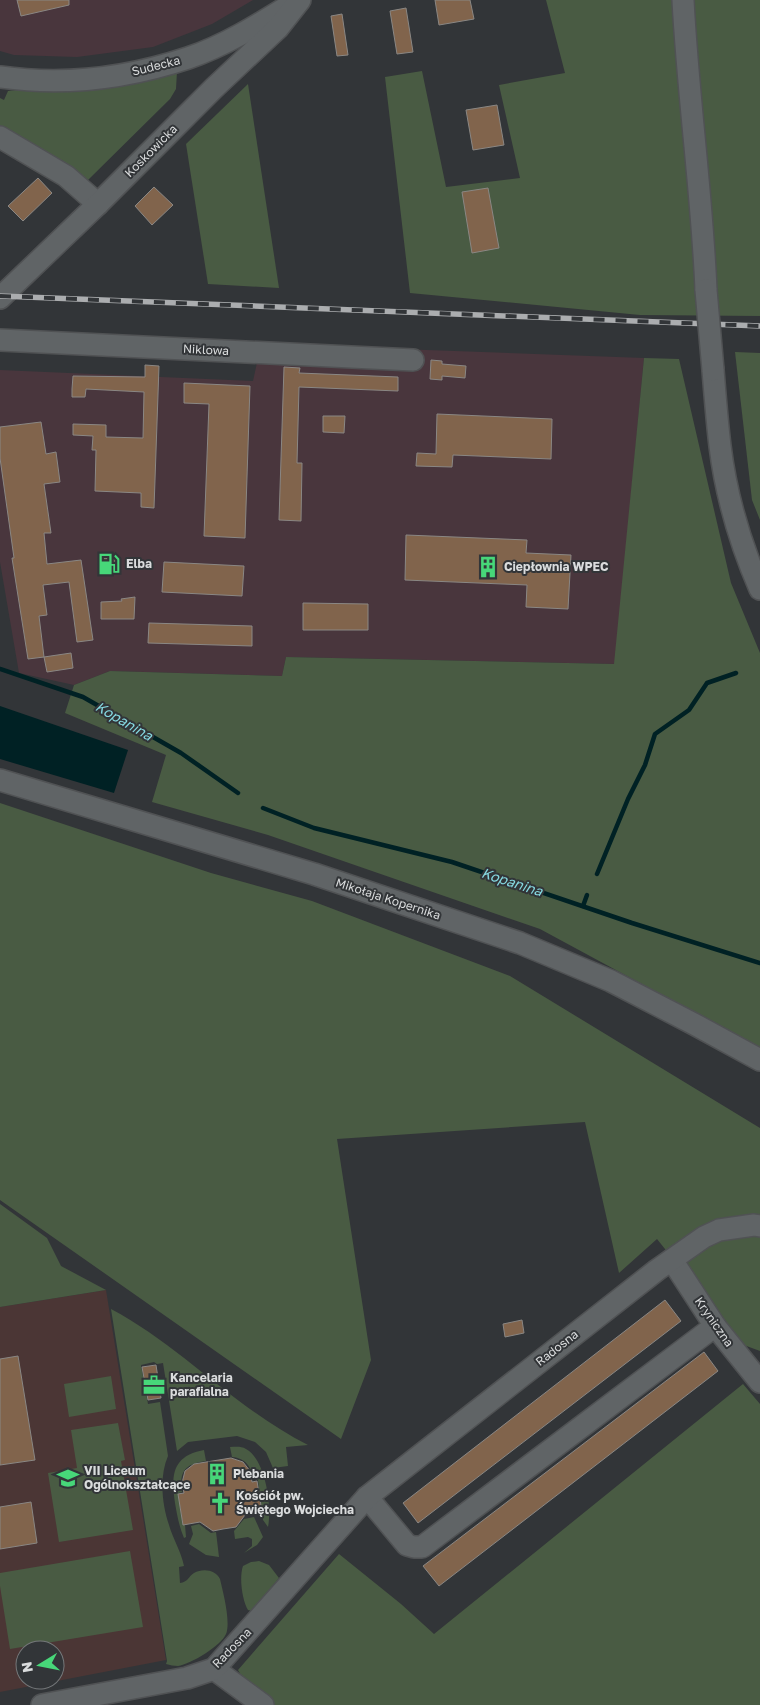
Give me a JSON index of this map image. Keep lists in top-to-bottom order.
{
  "streets": {
    "street": [
      "Sudecka",
      "Koskowicka",
      "Niklowa",
      "Mikołaja Kopernika",
      "Kryniczna",
      "Radosna"
    ]
  },
  "crossings": [
    ["Sudecka", "Koskowicka"],
    ["Kryniczna", "Radosna"]
  ],
  "water": ["Kopanina"],
  "places": {
    "fuel station": ["Elba"],
    "building": ["Ciepłownia WPEC", "Plebania"],
    "office": ["Kancelaria parafialna"],
    "school or university": ["VII Liceum Ogólnokształcące"],
    "church": ["Kościół pw. Świętego Wojciecha"]
  },
  "north": "left"
}
